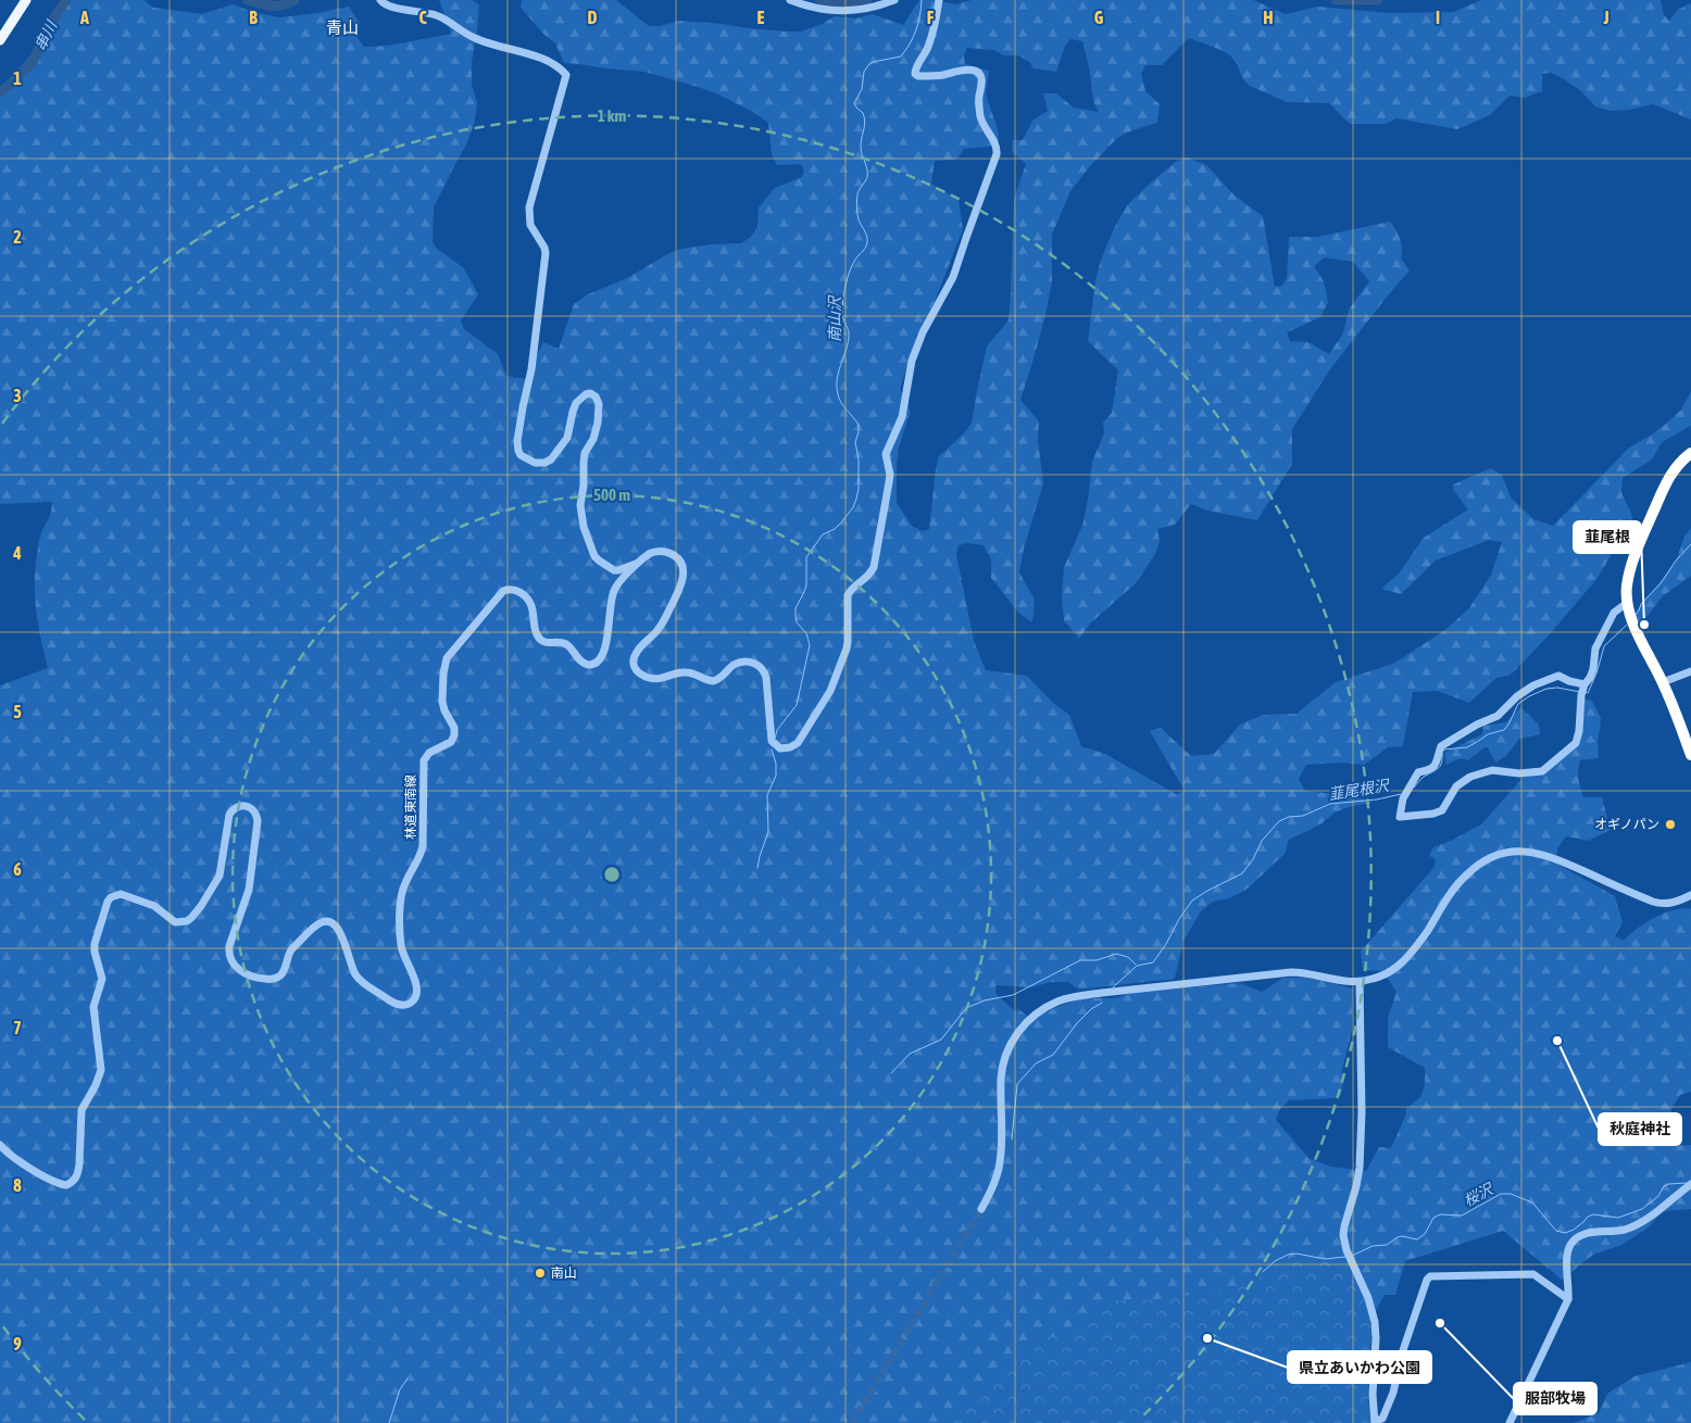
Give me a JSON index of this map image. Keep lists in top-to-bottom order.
{
  "streets": {
    "street": ["林道東南線"]
  },
  "districts": ["青山"],
  "water": [
    "串川",
    "南山沢",
    "韮尾根沢",
    "桜沢"
  ],
  "places": [
    "韮尾根",
    "オギノパン",
    "秋庭神社",
    "南山",
    "服部牧場",
    "県立あいかわ公園"
  ],
  "grid": {
    "columns": [
      "A",
      "B",
      "C",
      "D",
      "E",
      "F",
      "G",
      "H",
      "I",
      "J"
    ],
    "rows": [
      "1",
      "2",
      "3",
      "4",
      "5",
      "6",
      "7",
      "8",
      "9"
    ]
  },
  "rings": ["1 km", "500 m"]
}
